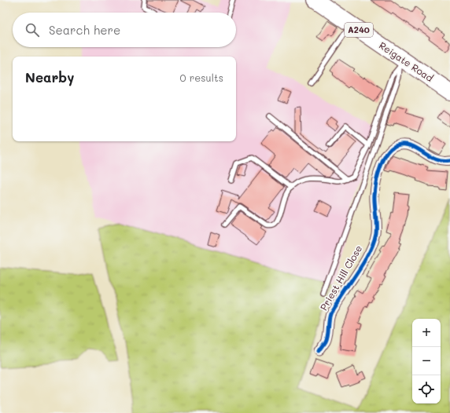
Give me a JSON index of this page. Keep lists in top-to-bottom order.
{
  "streets": {
    "highway": ["A240", "Reigate Road"],
    "street": ["Priest Hill Close"]
  },
  "page": {
    "search": "Search here",
    "heading": ["Nearby", "0 results"],
    "map_buttons": ["+", "−"]
  }
}
